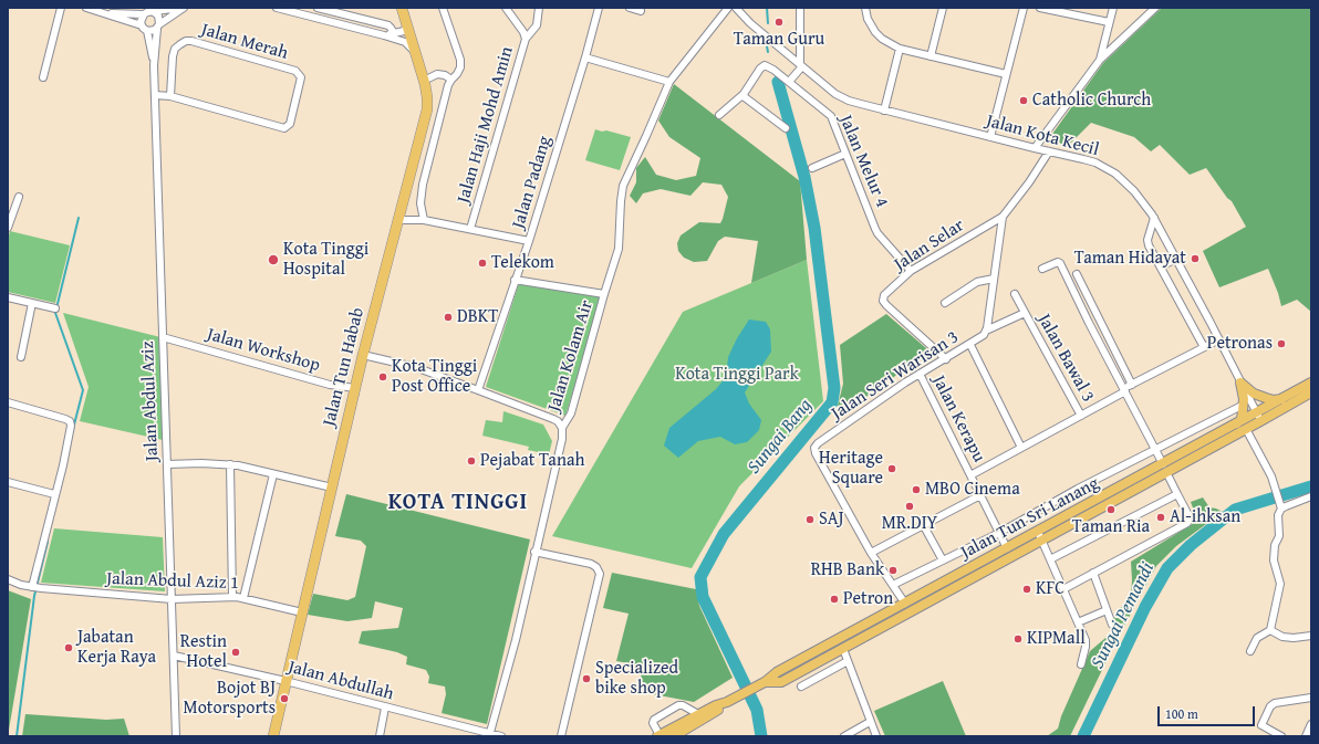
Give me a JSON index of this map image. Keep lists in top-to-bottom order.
{
  "streets": {
    "highway": ["Jalan Tun Habab"],
    "main road": ["Jalan Tun Sri Lanang"],
    "street": [
      "Jalan Merah",
      "Jalan Haji Mohd Amin",
      "Jalan Kota Kecil",
      "Jalan Melur 4",
      "Jalan Padang",
      "Jalan Selar",
      "Jalan Workshop",
      "Jalan Kolam Air",
      "Jalan Bawal 3",
      "Jalan Seri Warisan 3",
      "Jalan Abdul Aziz",
      "Jalan Kerapu",
      "Jalan Abdul Aziz 1",
      "Jalan Abdullah"
    ]
  },
  "crossings": [
    ["Jalan Kota Kecil", "Jalan Selar"],
    ["Jalan Kota Kecil", "Jalan Bawal 3"],
    ["Jalan Kota Kecil", "Jalan Tun Sri Lanang"],
    ["Jalan Melur 4", "Jalan Selar"],
    ["Jalan Selar", "Jalan Seri Warisan 3"],
    ["Jalan Workshop", "Jalan Tun Habab"],
    ["Jalan Workshop", "Jalan Abdul Aziz"],
    ["Jalan Kolam Air", "Jalan Abdullah"],
    ["Jalan Bawal 3", "Jalan Seri Warisan 3"],
    ["Jalan Tun Habab", "Jalan Abdul Aziz 1"],
    ["Jalan Tun Habab", "Jalan Abdullah"],
    ["Jalan Seri Warisan 3", "Jalan Kerapu"],
    ["Jalan Seri Warisan 3", "Jalan Tun Sri Lanang"],
    ["Jalan Abdul Aziz", "Jalan Abdul Aziz 1"],
    ["Jalan Abdul Aziz", "Jalan Abdullah"],
    ["Jalan Kerapu", "Jalan Tun Sri Lanang"]
  ],
  "districts": ["KOTA TINGGI"],
  "water": ["Sungai Bang", "Sungai Pemandi"],
  "parks": ["Kota Tinggi Park"],
  "places": [
    "Taman Guru",
    "Catholic Church",
    "Taman Hidayat",
    "Kota Tinggi Hospital",
    "Telekom",
    "DBKT",
    "Petronas",
    "Kota Tinggi Post Office",
    "Pejabat Tanah",
    "Heritage Square",
    "MBO Cinema",
    "MR.DIY",
    "Taman Ria",
    "Al-ihksan",
    "SAJ",
    "RHB Bank",
    "KFC",
    "Petron",
    "KIPMall",
    "Jabatan Kerja Raya",
    "Restin Hotel",
    "Specialized bike shop",
    "Bojot BJ Motorsports"
  ],
  "scale_bar": "100 m"
}
